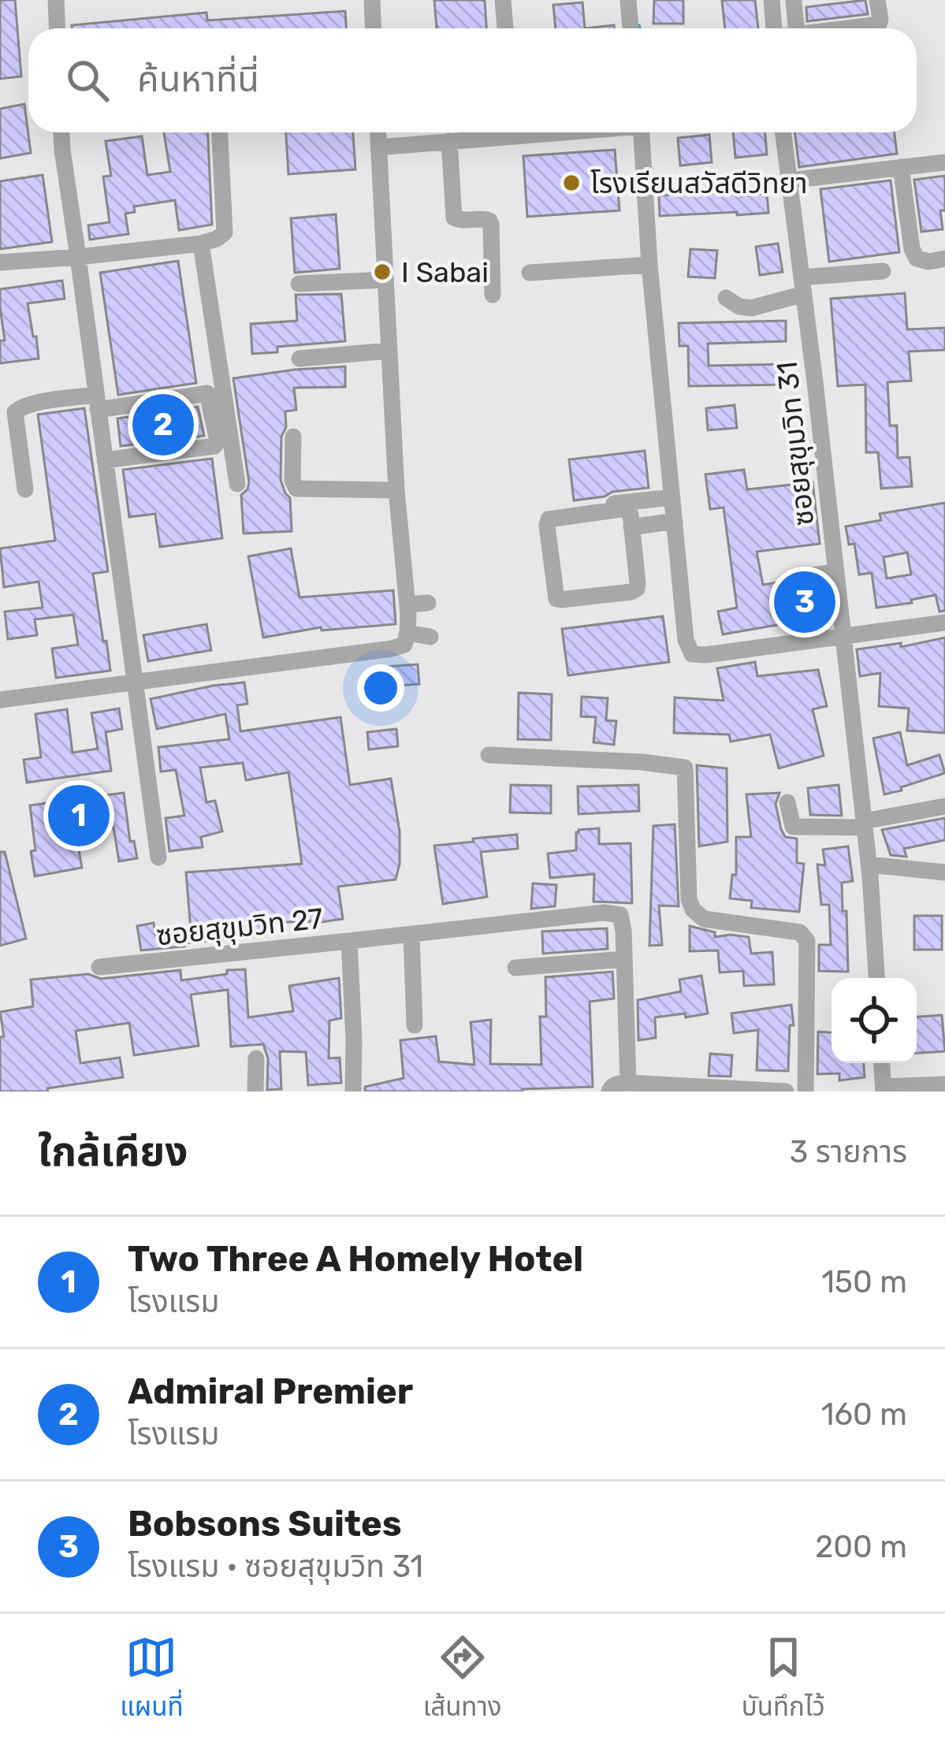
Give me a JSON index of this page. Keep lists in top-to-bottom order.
{
  "streets": {
    "street": ["ซอยสุขุมวิท 31", "ซอยสุขุมวิท 27"]
  },
  "places": ["โรงเรียนสวัสดีวิทยา", "I Sabai"],
  "page": {
    "search": "ค้นหาที่นี่",
    "pins": ["2", "3", "1"],
    "heading": ["ใกล้เคียง", "3 รายการ"],
    "list": [
      {
        "mark": "1",
        "name": "Two Three A Homely Hotel",
        "note": "โรงแรม",
        "value": "150 m"
      },
      {
        "mark": "2",
        "name": "Admiral Premier",
        "note": "โรงแรม",
        "value": "160 m"
      },
      {
        "mark": "3",
        "name": "Bobsons Suites",
        "note": "โรงแรม · ซอยสุขุมวิท 31",
        "value": "200 m"
      }
    ],
    "nav": ["แผนที่", "เส้นทาง", "บันทึกไว้"]
  }
}
